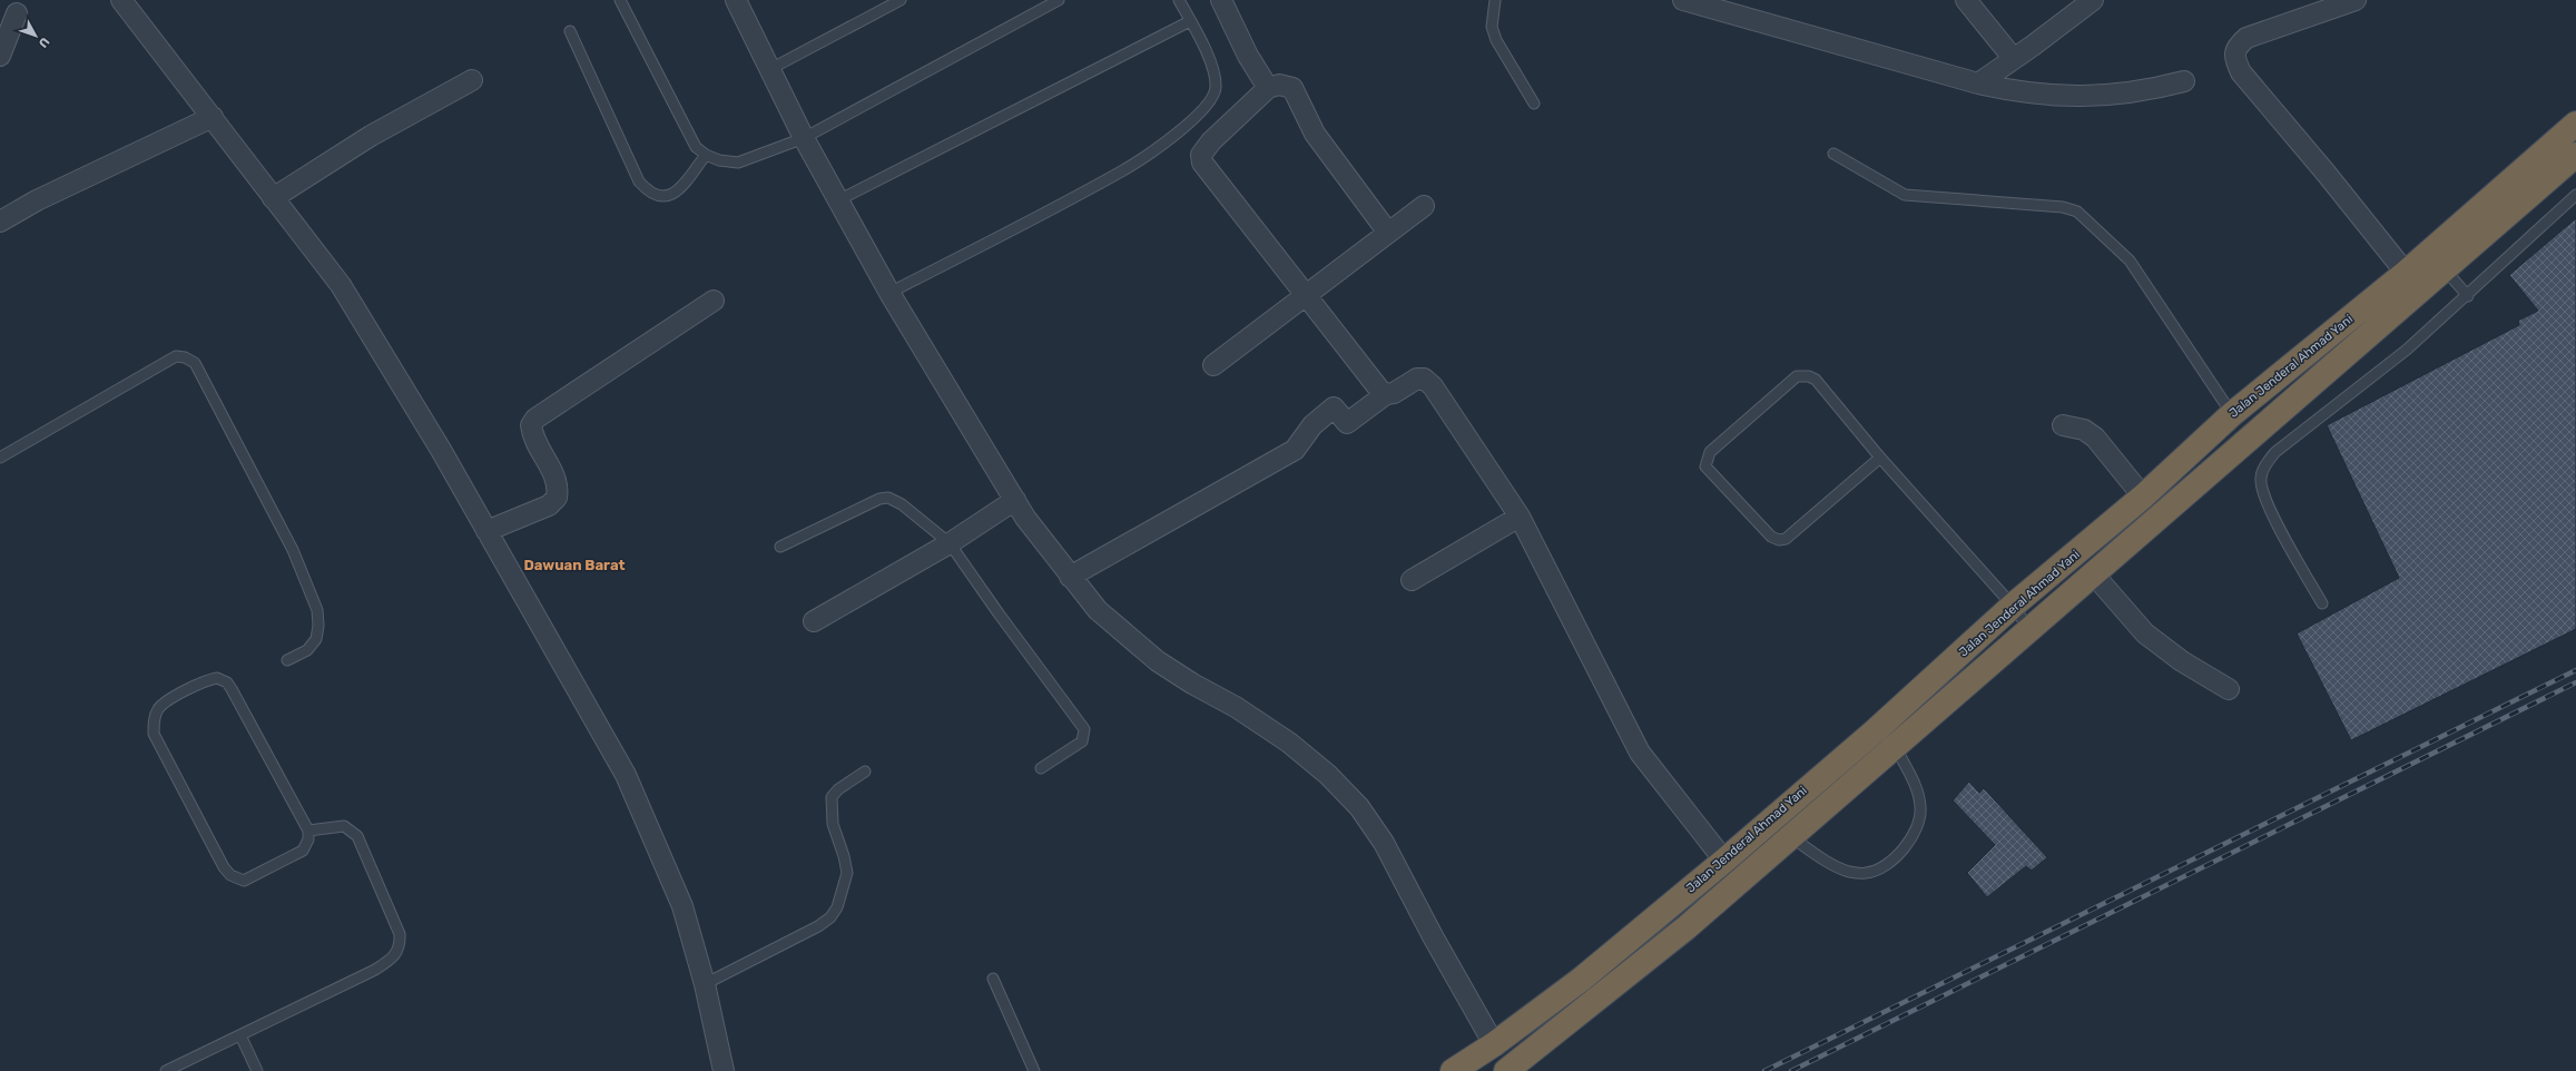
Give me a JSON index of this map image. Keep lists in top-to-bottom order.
{
  "streets": {
    "highway": ["Jalan Jenderal Ahmad Yani"]
  },
  "districts": ["Dawuan Barat"],
  "north": "bottom right"
}
